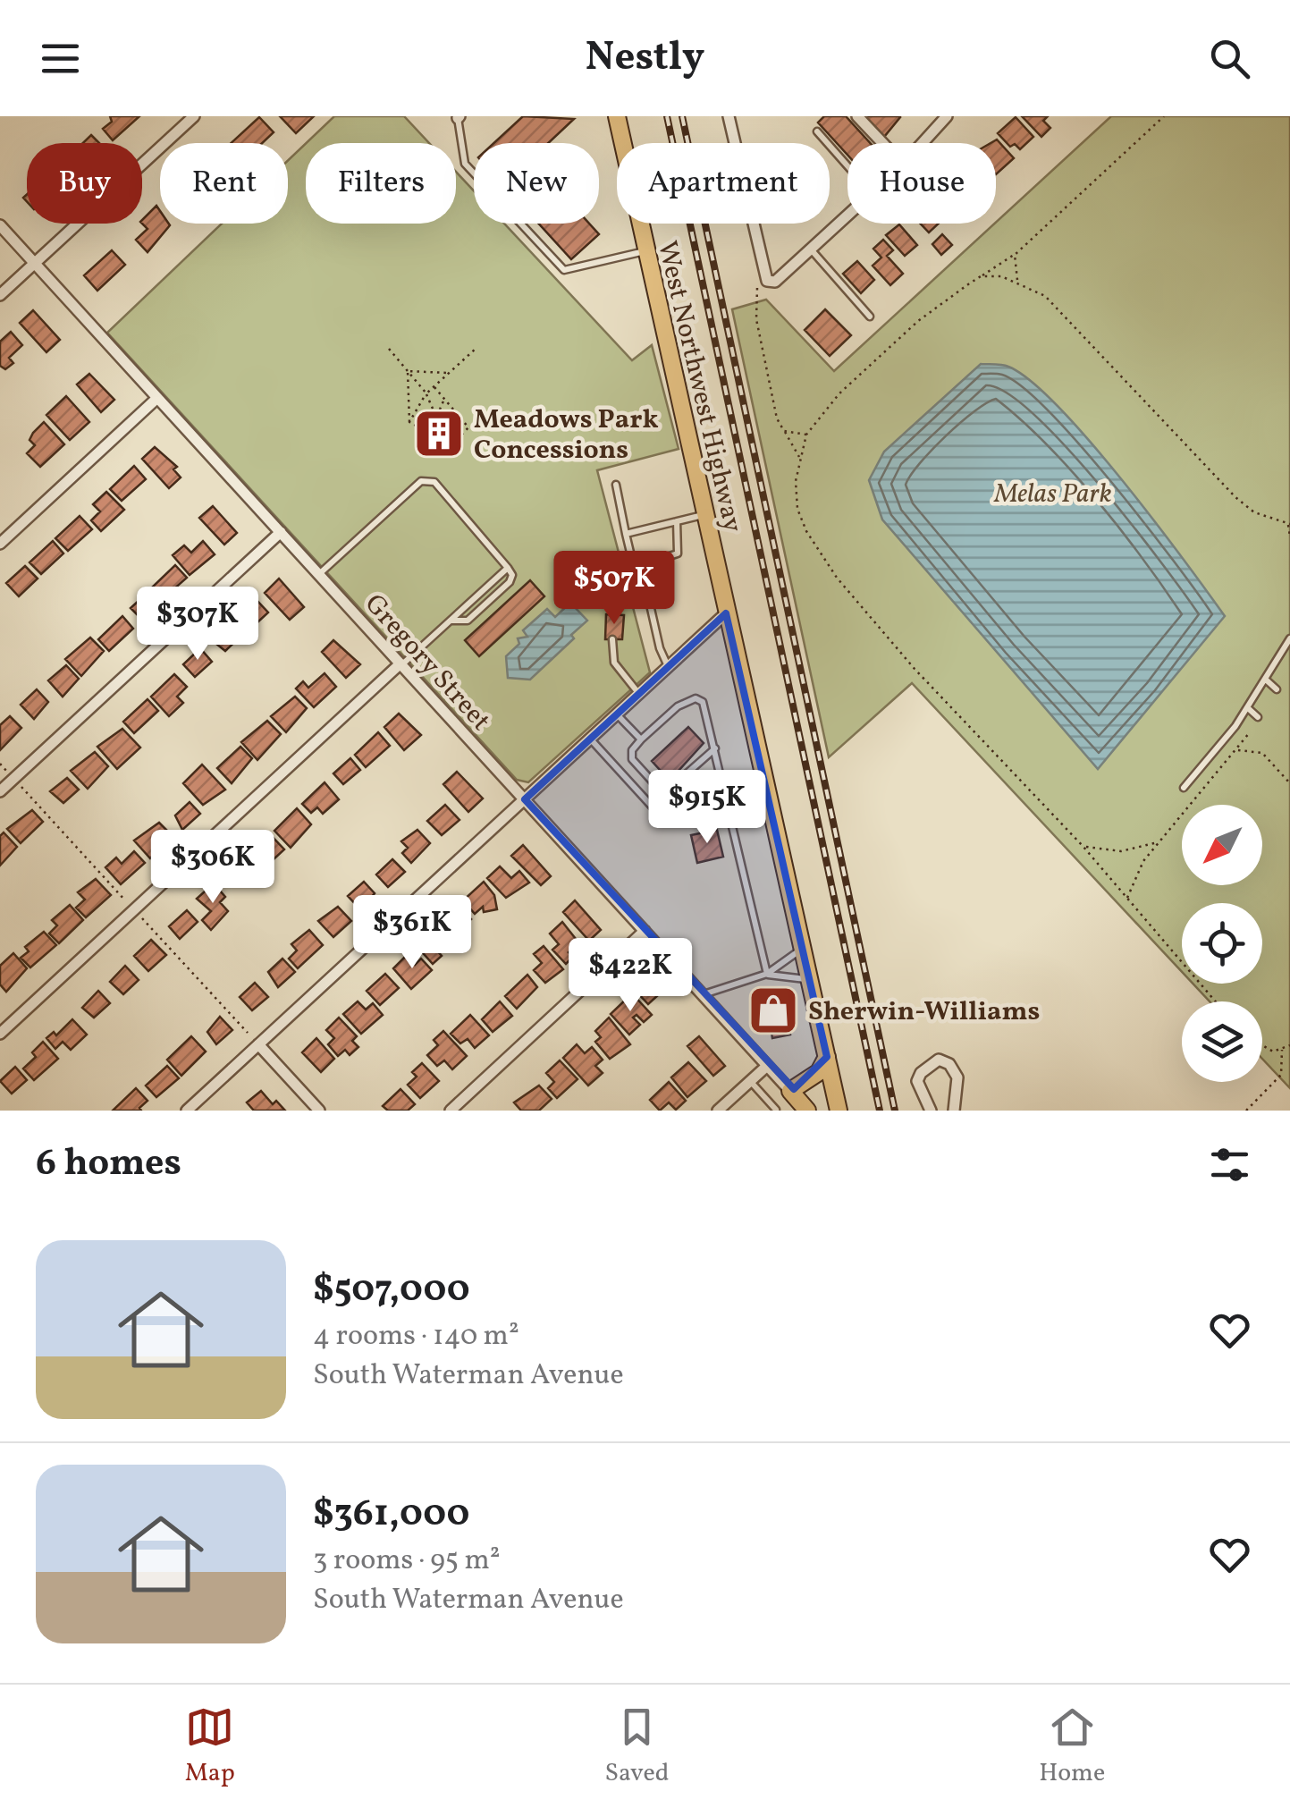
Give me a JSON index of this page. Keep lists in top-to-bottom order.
{
  "streets": {
    "main road": ["West Northwest Highway"],
    "street": ["Gregory Street"]
  },
  "parks": ["Melas Park"],
  "places": {
    "building": ["Meadows Park Concessions"],
    "shop": ["Sherwin-Williams"]
  },
  "north": "bottom left",
  "page": {
    "header": "Nestly",
    "chip": [
      "Buy",
      "Rent",
      "Filters",
      "New",
      "Apartment",
      "House"
    ],
    "price": [
      "$507K",
      "$307K",
      "$915K",
      "$306K",
      "$361K",
      "$422K"
    ],
    "heading": "6 homes",
    "list": [
      {
        "name": "$507,000",
        "note": "4 rooms · 140 m² · South Waterman Avenue"
      },
      {
        "name": "$361,000",
        "note": "3 rooms · 95 m² · South Waterman Avenue"
      }
    ],
    "tabs": ["Map", "Saved", "Home"]
  }
}
